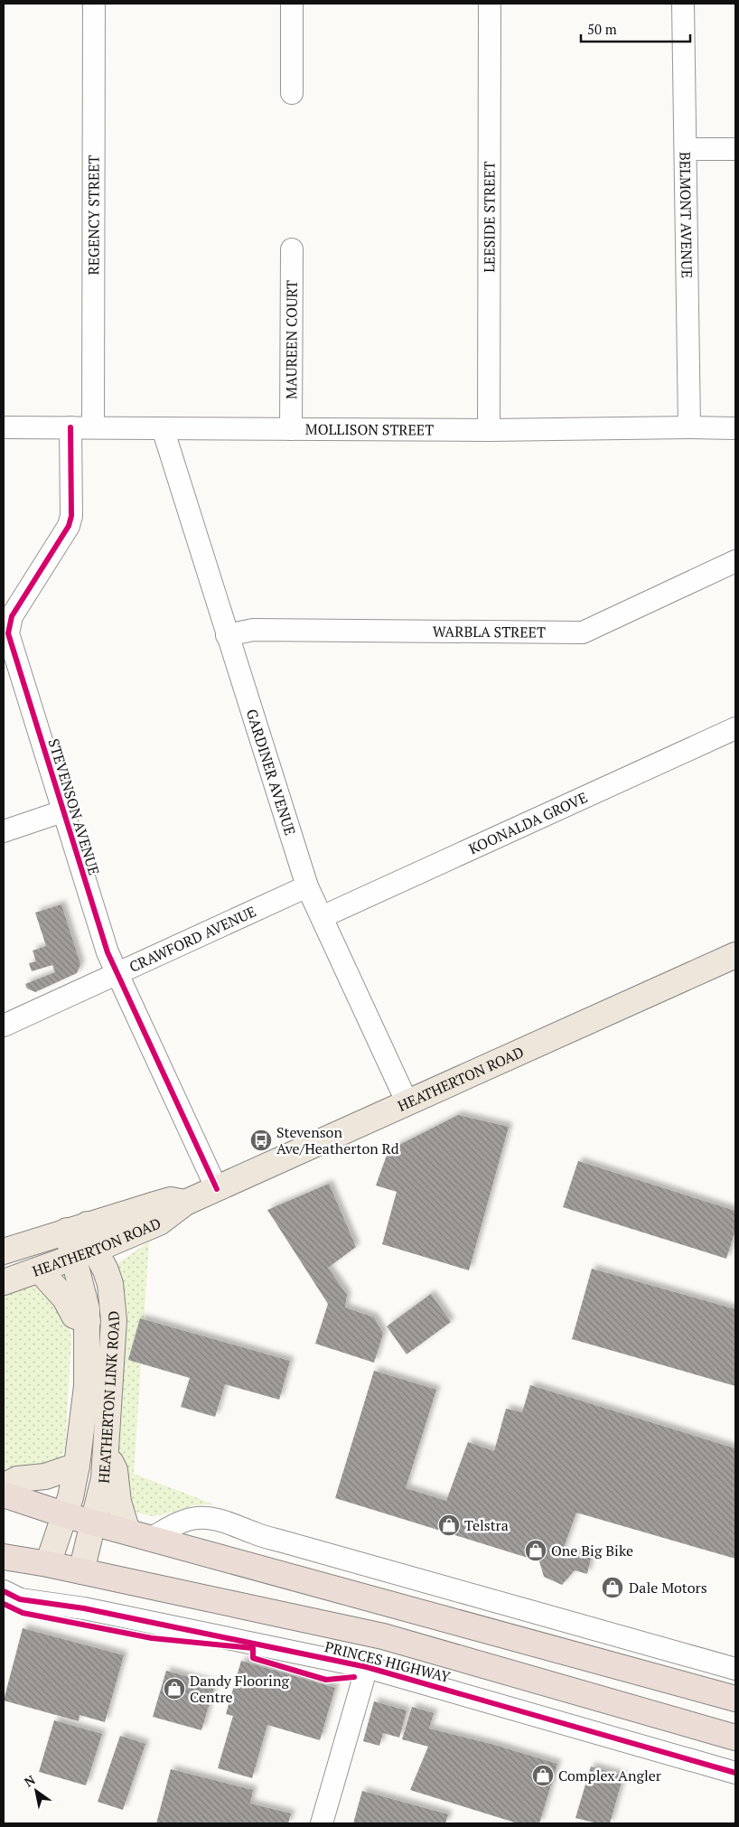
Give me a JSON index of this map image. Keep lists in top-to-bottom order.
{
  "streets": {
    "highway": ["PRINCES HIGHWAY"],
    "main road": ["HEATHERTON ROAD", "HEATHERTON LINK ROAD"],
    "street": [
      "REGENCY STREET",
      "BELMONT AVENUE",
      "LEESIDE STREET",
      "MAUREEN COURT",
      "MOLLISON STREET",
      "WARBLA STREET",
      "GARDINER AVENUE",
      "STEVENSON AVENUE",
      "KOONALDA GROVE",
      "CRAWFORD AVENUE"
    ]
  },
  "crossings": [
    ["REGENCY STREET", "MOLLISON STREET"],
    ["BELMONT AVENUE", "MOLLISON STREET"],
    ["LEESIDE STREET", "MOLLISON STREET"],
    ["MAUREEN COURT", "MOLLISON STREET"],
    ["MOLLISON STREET", "GARDINER AVENUE"],
    ["MOLLISON STREET", "STEVENSON AVENUE"],
    ["WARBLA STREET", "GARDINER AVENUE"],
    ["GARDINER AVENUE", "KOONALDA GROVE"],
    ["GARDINER AVENUE", "CRAWFORD AVENUE"],
    ["GARDINER AVENUE", "HEATHERTON ROAD"],
    ["STEVENSON AVENUE", "CRAWFORD AVENUE"],
    ["STEVENSON AVENUE", "HEATHERTON ROAD"],
    ["HEATHERTON ROAD", "HEATHERTON LINK ROAD"],
    ["HEATHERTON LINK ROAD", "PRINCES HIGHWAY"]
  ],
  "places": {
    "bus stop": ["Stevenson Ave/Heatherton Rd"],
    "shop": [
      "Telstra",
      "One Big Bike",
      "Dale Motors",
      "Dandy Flooring Centre",
      "Complex Angler"
    ]
  },
  "scale_bar": "50 m",
  "north": "top left"
}
